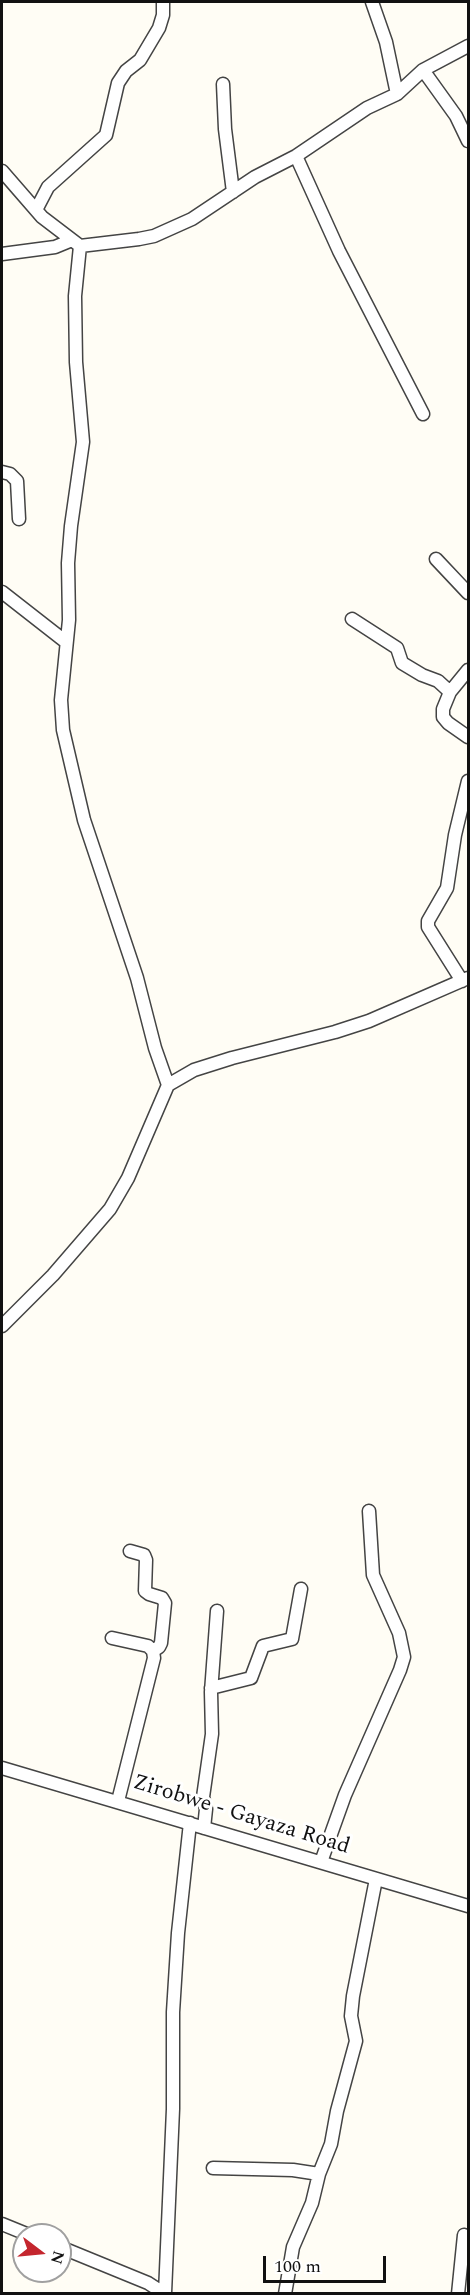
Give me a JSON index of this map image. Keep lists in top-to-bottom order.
{
  "streets": {
    "street": ["Zirobwe - Gayaza Road"]
  },
  "scale_bar": "100 m",
  "north": "right"
}
